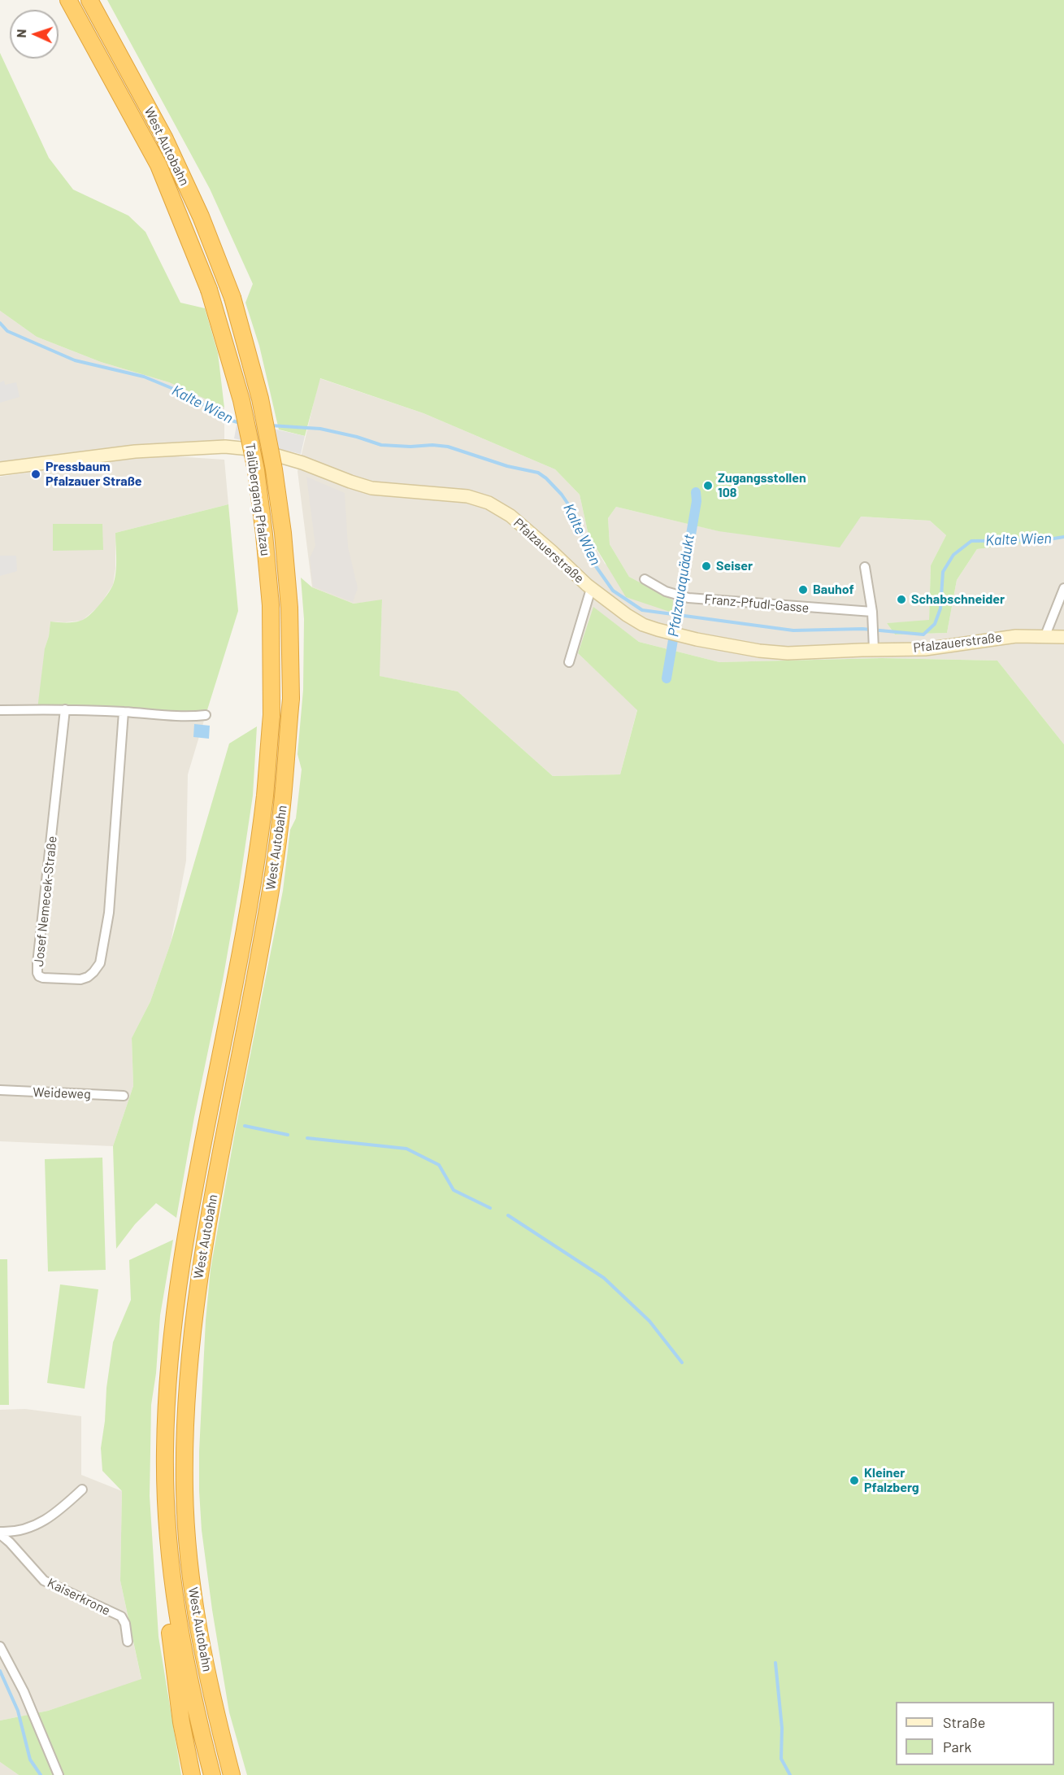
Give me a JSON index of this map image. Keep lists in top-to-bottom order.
{
  "streets": {
    "highway": ["West Autobahn", "Talübergang Pfalzau"],
    "street": [
      "Pfalzauerstraße",
      "Franz-Pfudl-Gasse",
      "Josef Nemecek-Straße",
      "Weideweg",
      "Kaiserkrone"
    ]
  },
  "crossings": [
    ["West Autobahn", "Talübergang Pfalzau"]
  ],
  "water": ["Kalte Wien", "Pfalzauaquädukt"],
  "places": [
    "Pressbaum Pfalzauer Straße",
    "Zugangsstollen 108",
    "Seiser",
    "Bauhof",
    "Schabschneider",
    "Kleiner Pfalzberg"
  ],
  "legend": ["Straße", "Park"],
  "north": "left"
}
